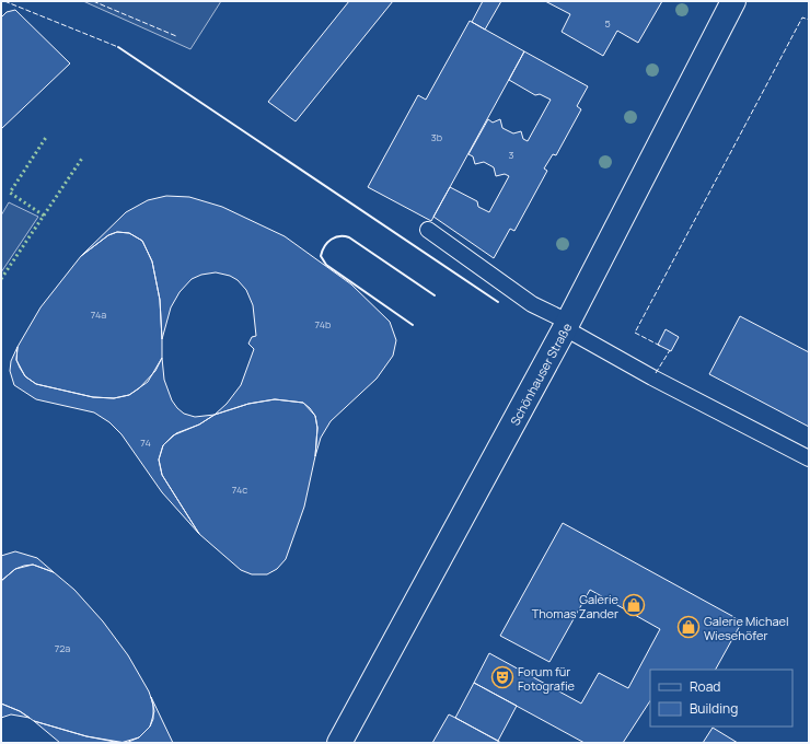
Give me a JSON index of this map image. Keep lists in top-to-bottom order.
{
  "streets": {
    "street": ["Schönhauser Straße"]
  },
  "places": {
    "shop": ["Galerie Thomas Zander", "Galerie Michael Wiesehöfer"],
    "theatre": ["Forum für Fotografie"]
  },
  "house_numbers": [
    "5",
    "3b",
    "3",
    "74a",
    "74b",
    "74",
    "74c",
    "72a"
  ],
  "legend": ["Road", "Building"]
}
